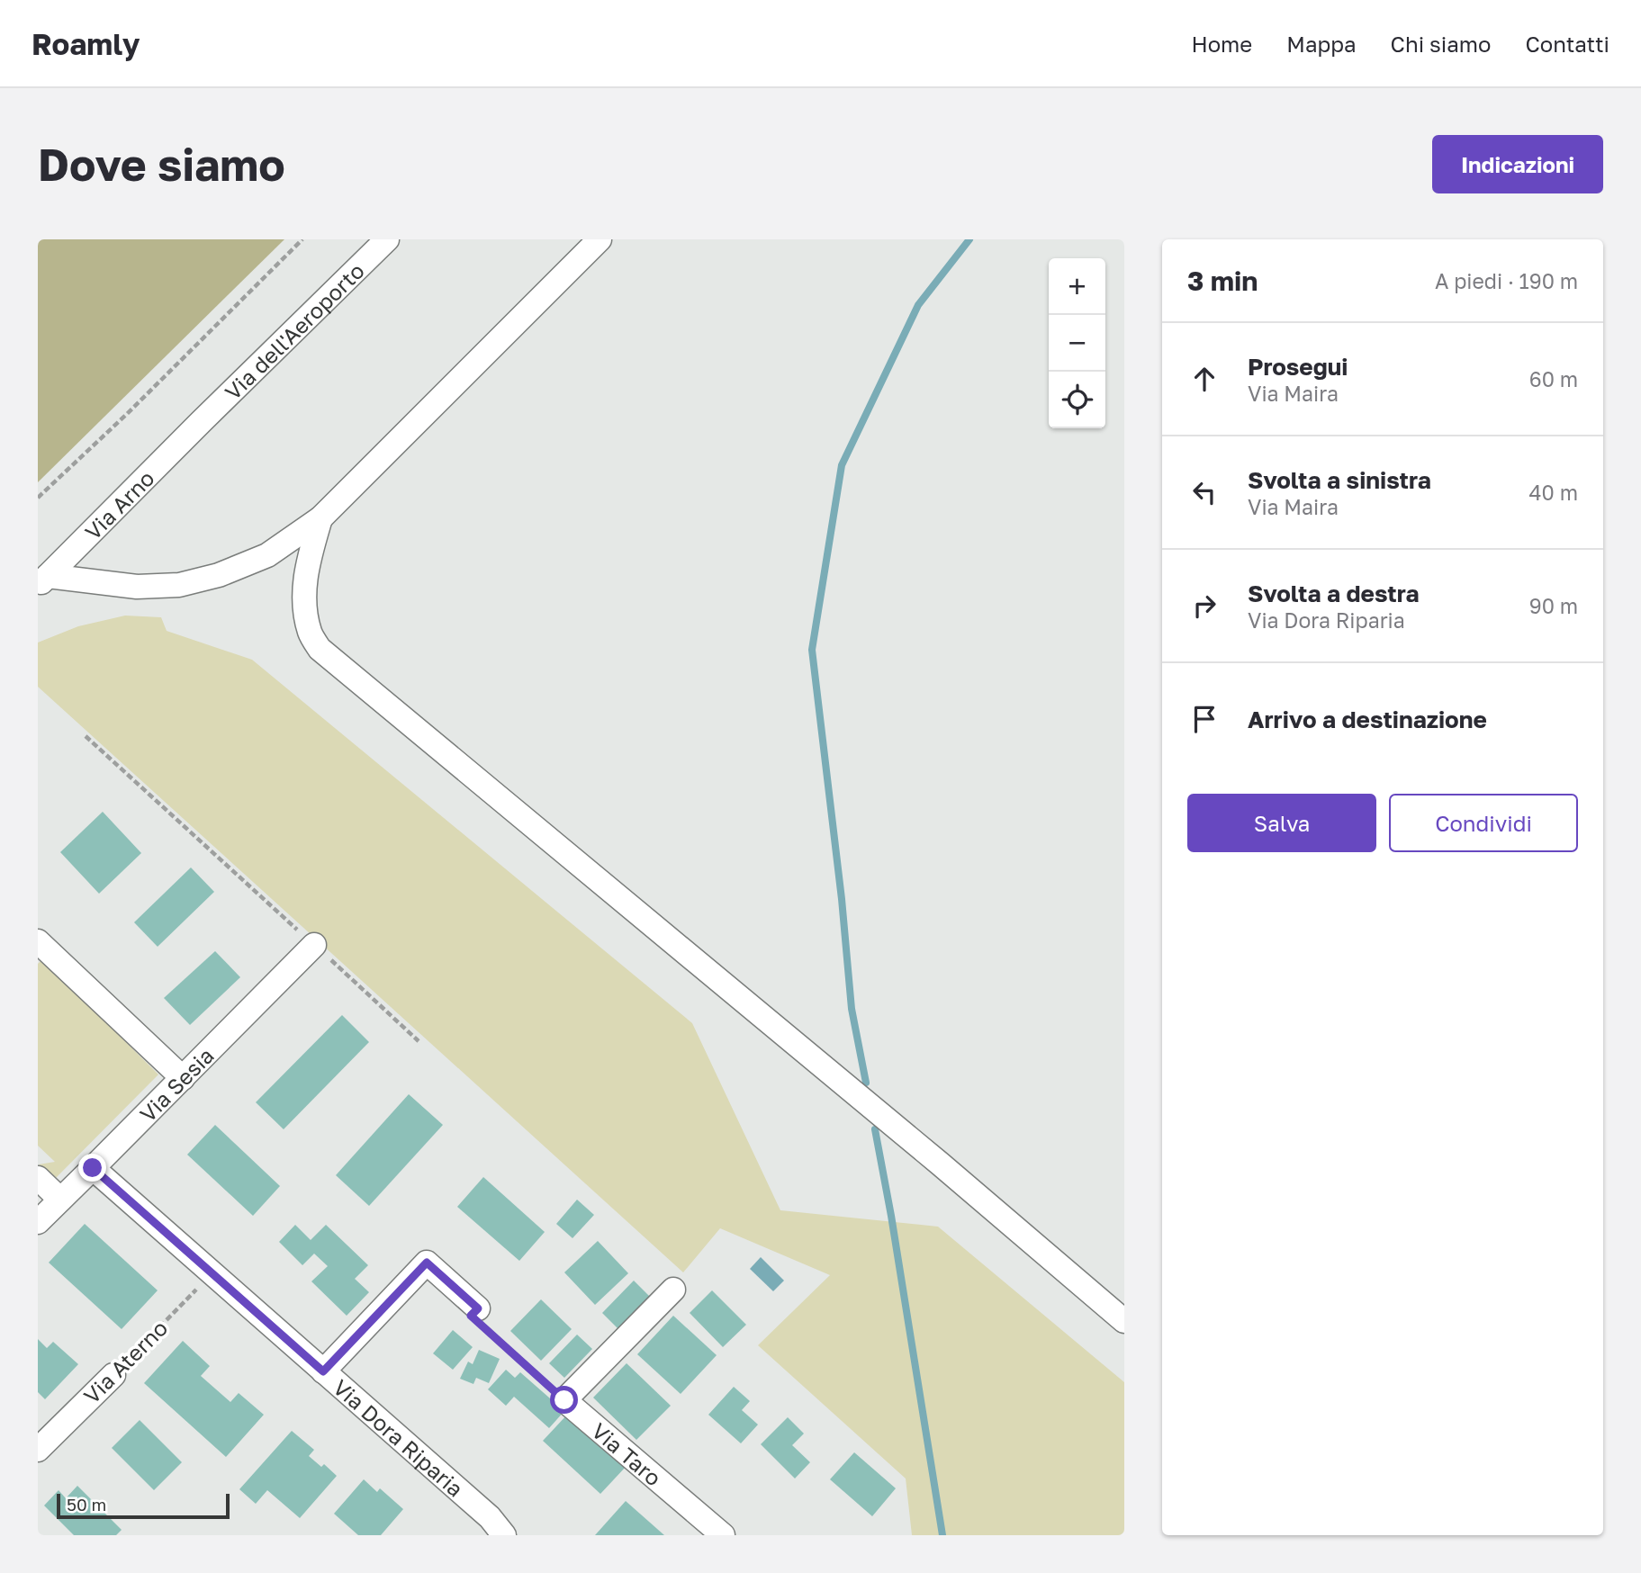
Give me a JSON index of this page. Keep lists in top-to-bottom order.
{
  "streets": {
    "street": [
      "Via dell'Aeroporto",
      "Via Arno",
      "Via Sesia",
      "Via Aterno",
      "Via Dora Riparia",
      "Via Taro"
    ]
  },
  "crossings": [
    ["Via dell'Aeroporto", "Via Arno"],
    ["Via Sesia", "Via Dora Riparia"],
    ["Via Aterno", "Via Dora Riparia"]
  ],
  "scale_bar": "50 m",
  "page": {
    "header": "Roamly",
    "nav": [
      "Home",
      "Mappa",
      "Chi siamo",
      "Contatti"
    ],
    "buttons": [
      "Indicazioni",
      ["Salva", "Condividi"]
    ],
    "title": "Dove siamo",
    "heading": ["3 min", "A piedi · 190 m"],
    "map_buttons": ["+", "−"],
    "list": [
      ["Prosegui", "Via Maira", "60 m"],
      ["Svolta a sinistra", "Via Maira", "40 m"],
      ["Svolta a destra", "Via Dora Riparia", "90 m"],
      "Arrivo a destinazione"
    ],
    "scale": "50 m"
  }
}
